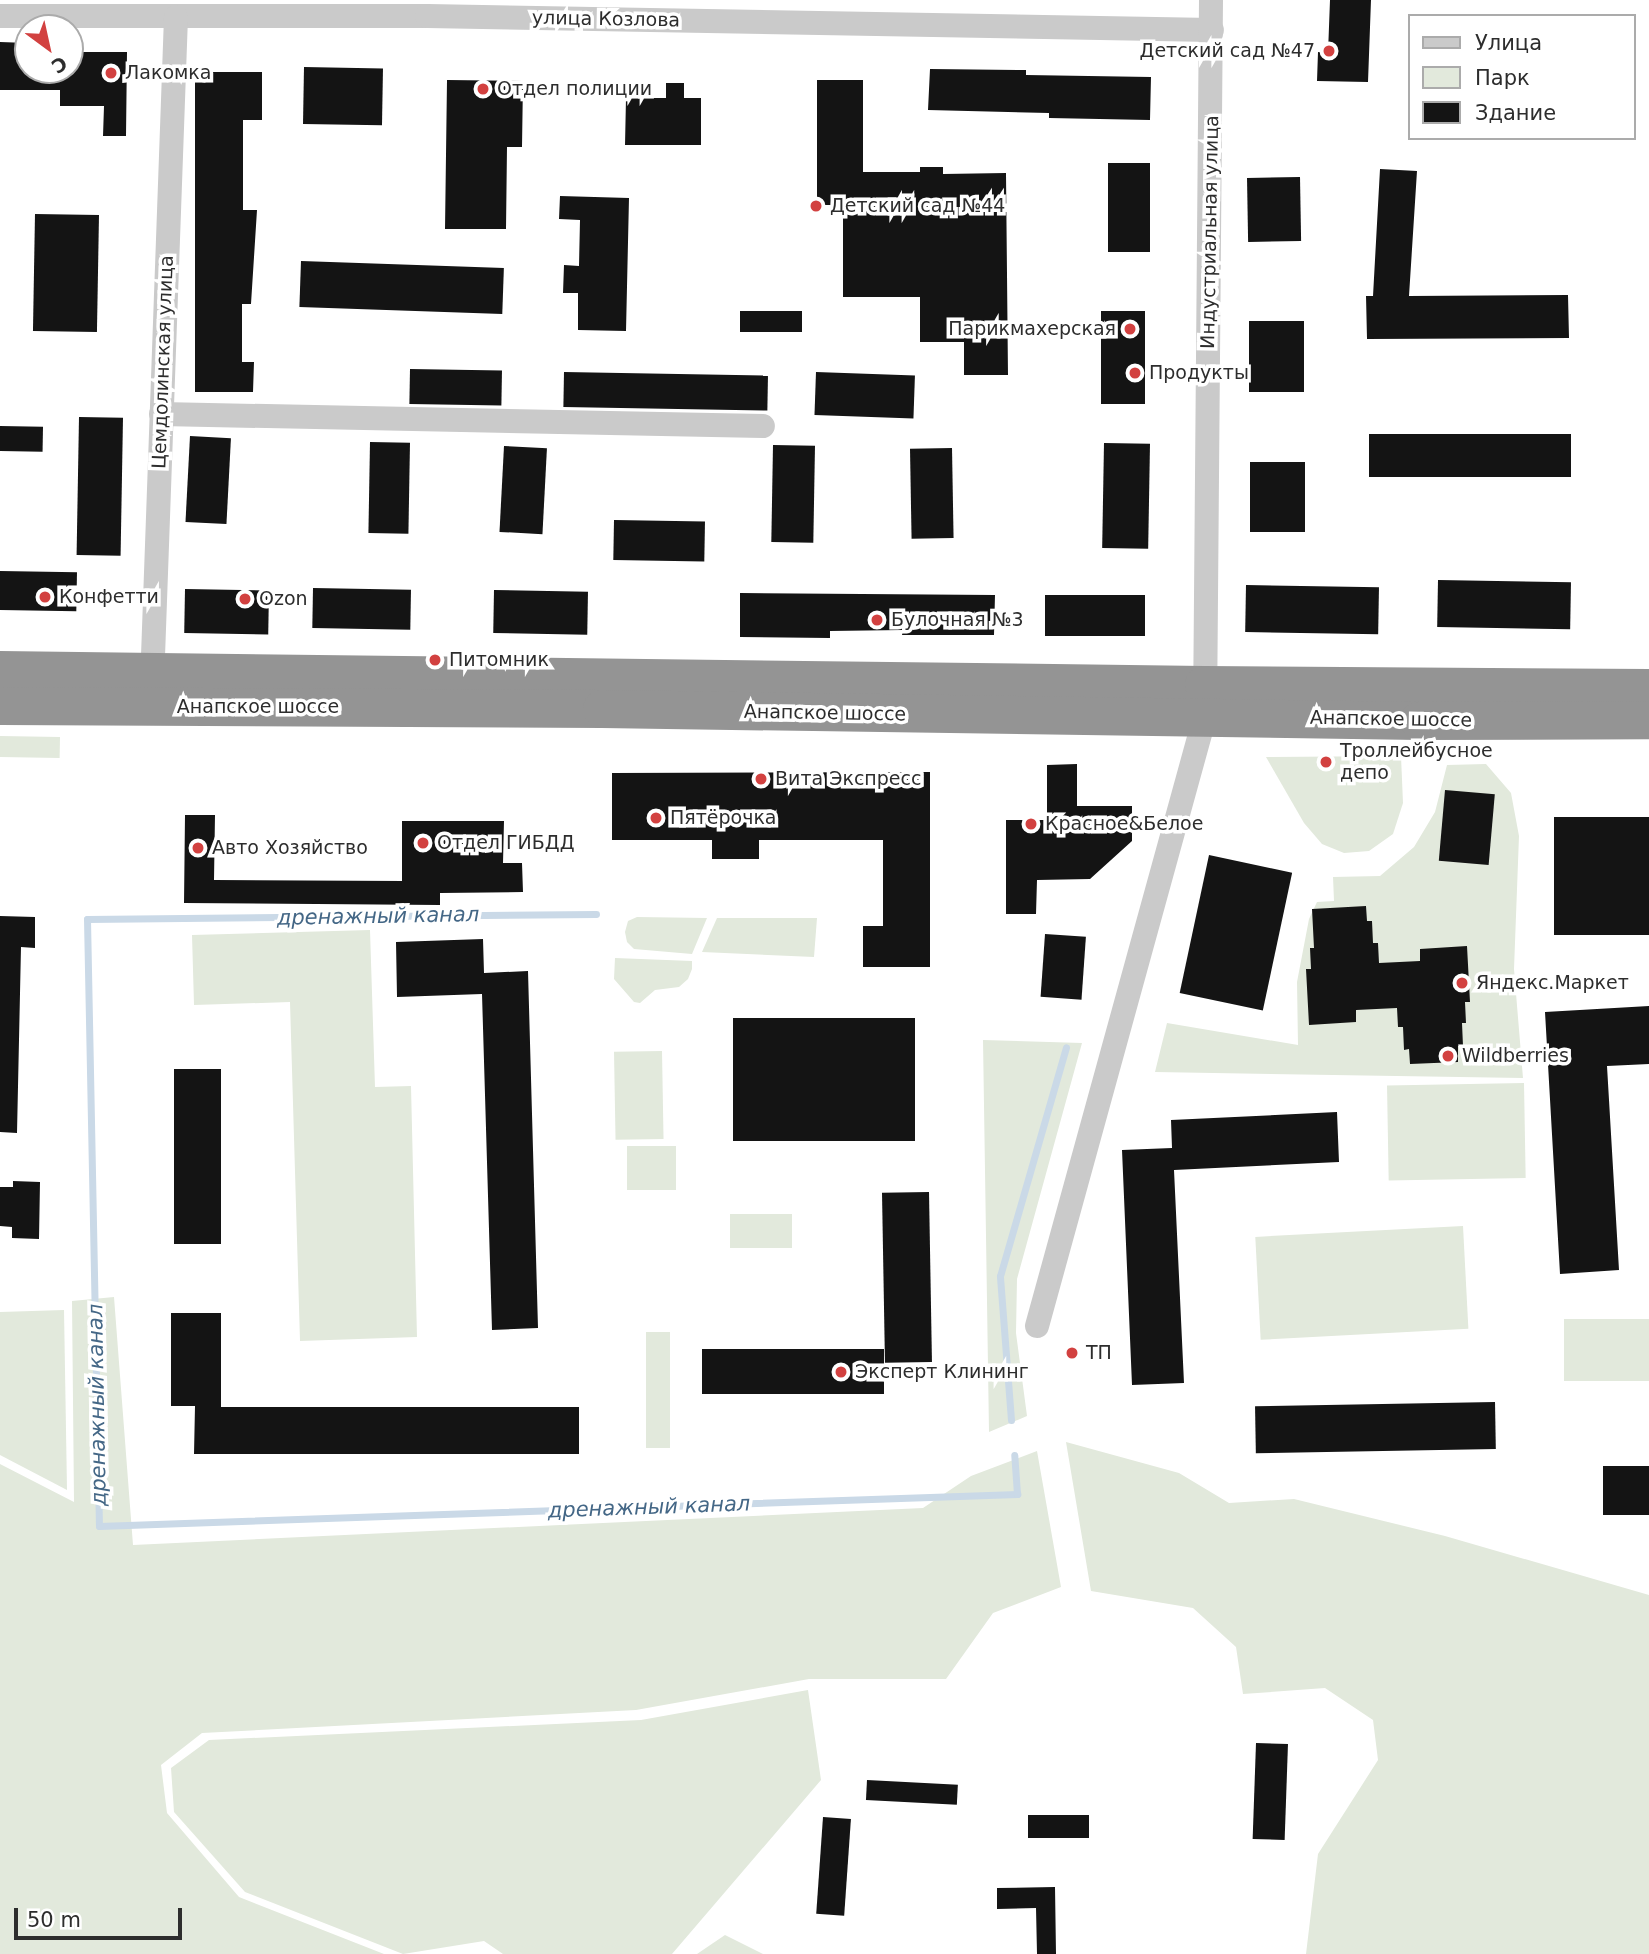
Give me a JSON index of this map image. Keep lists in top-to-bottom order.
{
  "streets": {
    "highway": ["Анапское шоссе"],
    "street": ["улица Козлова", "Индустриальная улица", "Цемдолинская улица"]
  },
  "crossings": [
    ["улица Козлова", "Индустриальная улица"],
    ["улица Козлова", "Цемдолинская улица"],
    ["Индустриальная улица", "Анапское шоссе"],
    ["Цемдолинская улица", "Анапское шоссе"]
  ],
  "water": ["дренажный канал"],
  "places": [
    "Детский сад №47",
    "Лакомка",
    "Отдел полиции",
    "Детский сад №44",
    "Парикмахерская",
    "Продукты",
    "Конфетти",
    "Ozon",
    "Булочная №3",
    "Питомник",
    "Троллейбусное депо",
    "Вита Экспресс",
    "Пятёрочка",
    "Красное&Белое",
    "Отдел ГИБДД",
    "Авто Хозяйство",
    "Яндекс.Маркет",
    "Wildberries",
    "ТП",
    "Эксперт Клининг"
  ],
  "legend": ["Улица", "Парк", "Здание"],
  "scale_bar": "50 m",
  "north": "bottom right"
}
